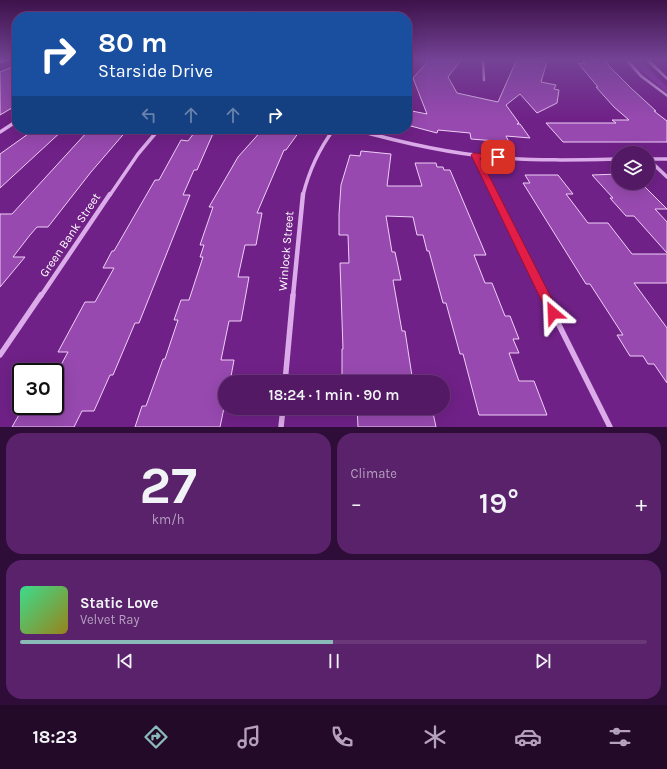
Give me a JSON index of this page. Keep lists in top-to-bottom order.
{
  "streets": {
    "street": ["Green Bank Street", "Winlock Street"]
  },
  "page": {
    "turn": ["80 m", "Starside Drive"],
    "limit": "30",
    "trip": "18:24 · 1 min · 90 m",
    "tile": [
      ["27", "km/h"],
      "Climate"
    ],
    "heat": ["−", "19°", "+"],
    "song": ["Static Love", "Velvet Ray"],
    "tabs": "18:23"
  }
}
